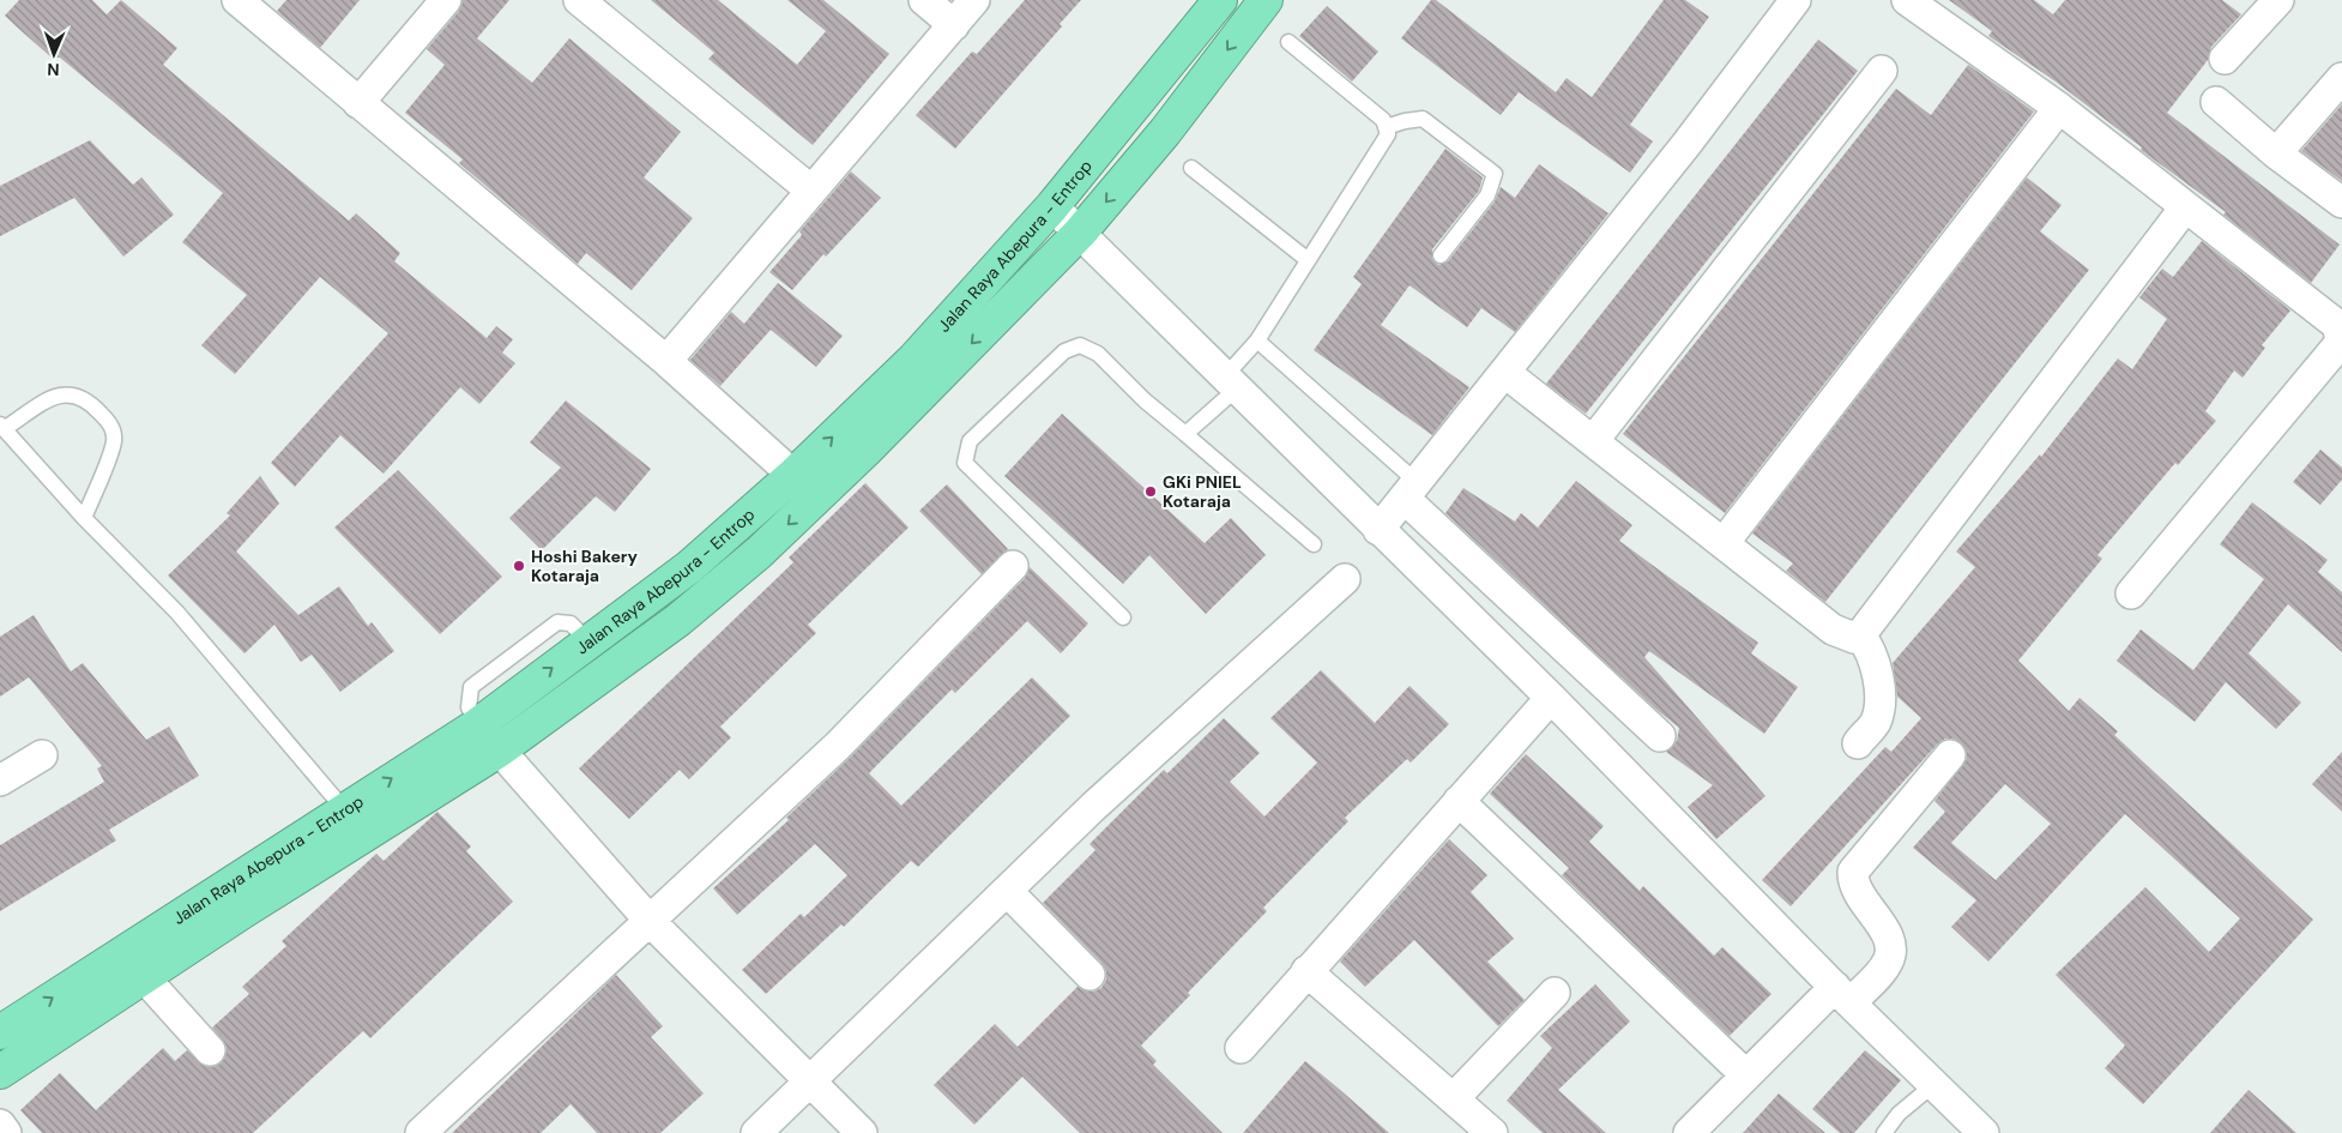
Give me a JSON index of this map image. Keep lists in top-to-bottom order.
{
  "streets": {
    "highway": ["Jalan Raya Abepura - Entrop"]
  },
  "places": ["GKi PNIEL Kotaraja", "Hoshi Bakery Kotaraja"],
  "north": "bottom"
}
